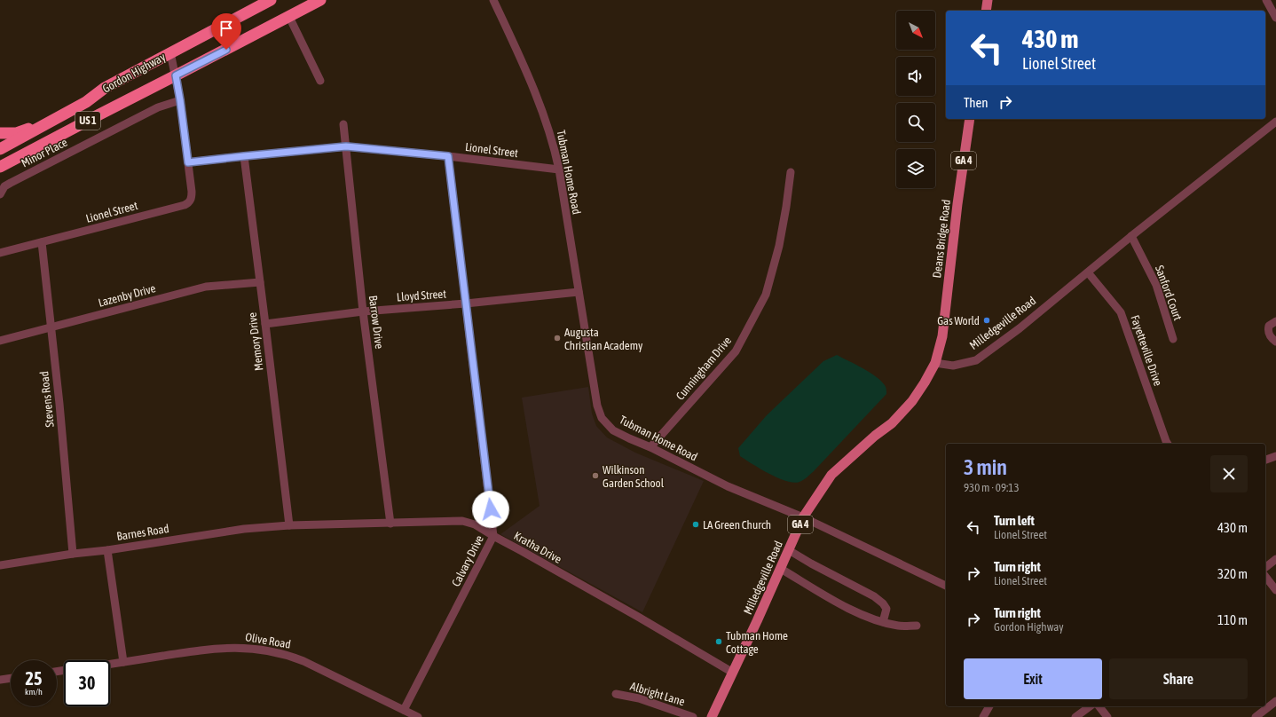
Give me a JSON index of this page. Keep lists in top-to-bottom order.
{
  "streets": {
    "highway": ["Gordon Highway", "US 1"],
    "main road": ["GA 4", "Deans Bridge Road", "Milledgeville Road"],
    "street": [
      "Lionel Street",
      "Minor Place",
      "Tubman Home Road",
      "Sanford Court",
      "Lazenby Drive",
      "Lloyd Street",
      "Barrow Drive",
      "Memory Drive",
      "Fayetteville Drive",
      "Cunningham Drive",
      "Stevens Road",
      "Barnes Road",
      "Kratha Drive",
      "Calvary Drive",
      "Olive Road",
      "Albright Lane"
    ]
  },
  "crossings": [
    ["Gordon Highway", "Lionel Street"],
    ["Lionel Street", "Minor Place"],
    ["Lionel Street", "Tubman Home Road"],
    ["Lionel Street", "Barrow Drive"],
    ["Lionel Street", "Memory Drive"],
    ["Lionel Street", "Stevens Road"],
    ["Lionel Street", "Calvary Drive"],
    ["Tubman Home Road", "Lloyd Street"],
    ["Tubman Home Road", "Milledgeville Road"],
    ["Tubman Home Road", "Cunningham Drive"],
    ["Deans Bridge Road", "Milledgeville Road"],
    ["Sanford Court", "Milledgeville Road"],
    ["Lazenby Drive", "Memory Drive"],
    ["Lazenby Drive", "Stevens Road"],
    ["Lloyd Street", "Barrow Drive"],
    ["Lloyd Street", "Memory Drive"],
    ["Lloyd Street", "Calvary Drive"],
    ["Barrow Drive", "Kratha Drive"],
    ["Milledgeville Road", "Fayetteville Drive"],
    ["Milledgeville Road", "Kratha Drive"],
    ["Memory Drive", "Barnes Road"],
    ["Memory Drive", "Kratha Drive"],
    ["Stevens Road", "Barnes Road"],
    ["Barnes Road", "Kratha Drive"],
    ["Kratha Drive", "Calvary Drive"],
    ["Calvary Drive", "Olive Road"]
  ],
  "places": [
    "Gas World",
    "Augusta Christian Academy",
    "Wilkinson Garden School",
    "LA Green Church",
    "Tubman Home Cottage"
  ],
  "north": "bottom right",
  "page": {
    "turn": ["430 m", "Lionel Street"],
    "then": "Then",
    "heading": ["3 min", "930 m · 09:13"],
    "list": [
      {
        "name": "Turn left",
        "note": "Lionel Street",
        "value": "430 m"
      },
      {
        "name": "Turn right",
        "note": "Lionel Street",
        "value": "320 m"
      },
      {
        "name": "Turn right",
        "note": "Gordon Highway",
        "value": "110 m"
      }
    ],
    "buttons": ["Exit", "Share"],
    "speed": "25 km/h",
    "limit": "30"
  }
}
